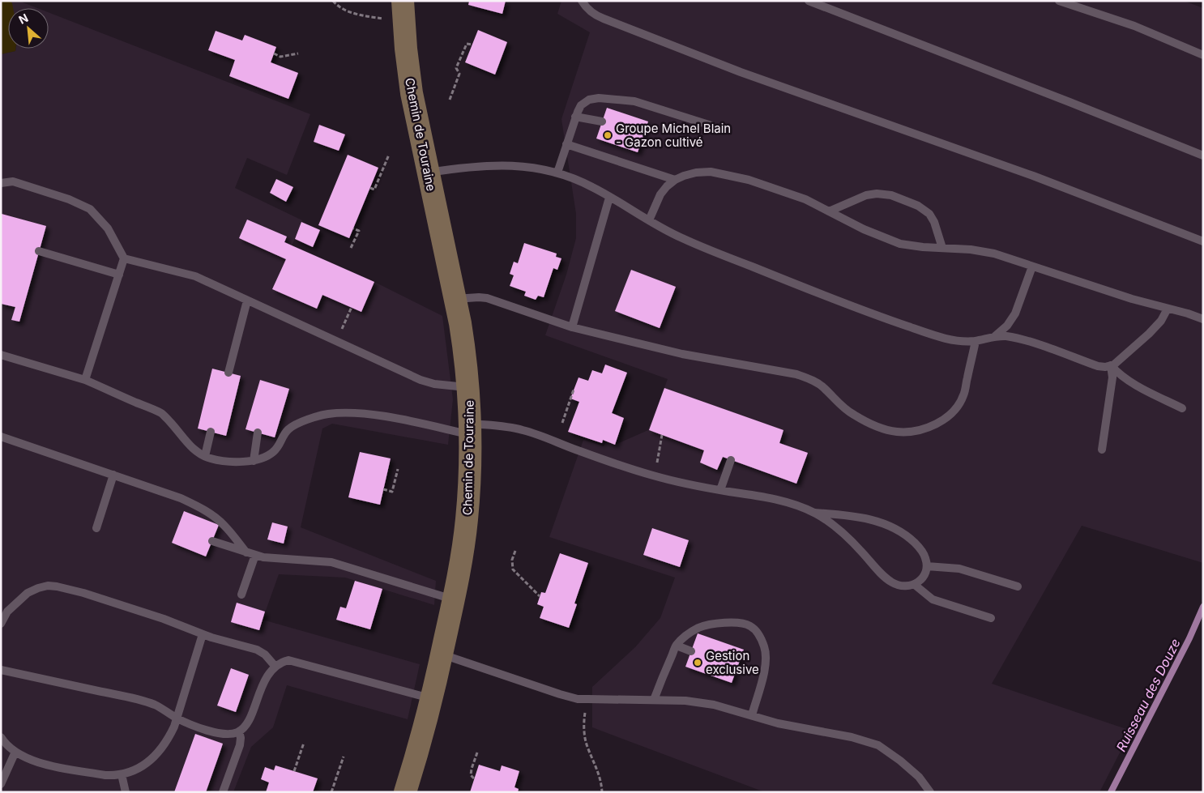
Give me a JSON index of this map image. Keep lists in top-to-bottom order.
{
  "streets": {
    "street": ["Chemin de Touraine"]
  },
  "water": ["Ruisseau des Douze"],
  "places": ["Groupe Michel Blain - Gazon cultivé", "Gestion exclusive"],
  "north": "top left"
}
